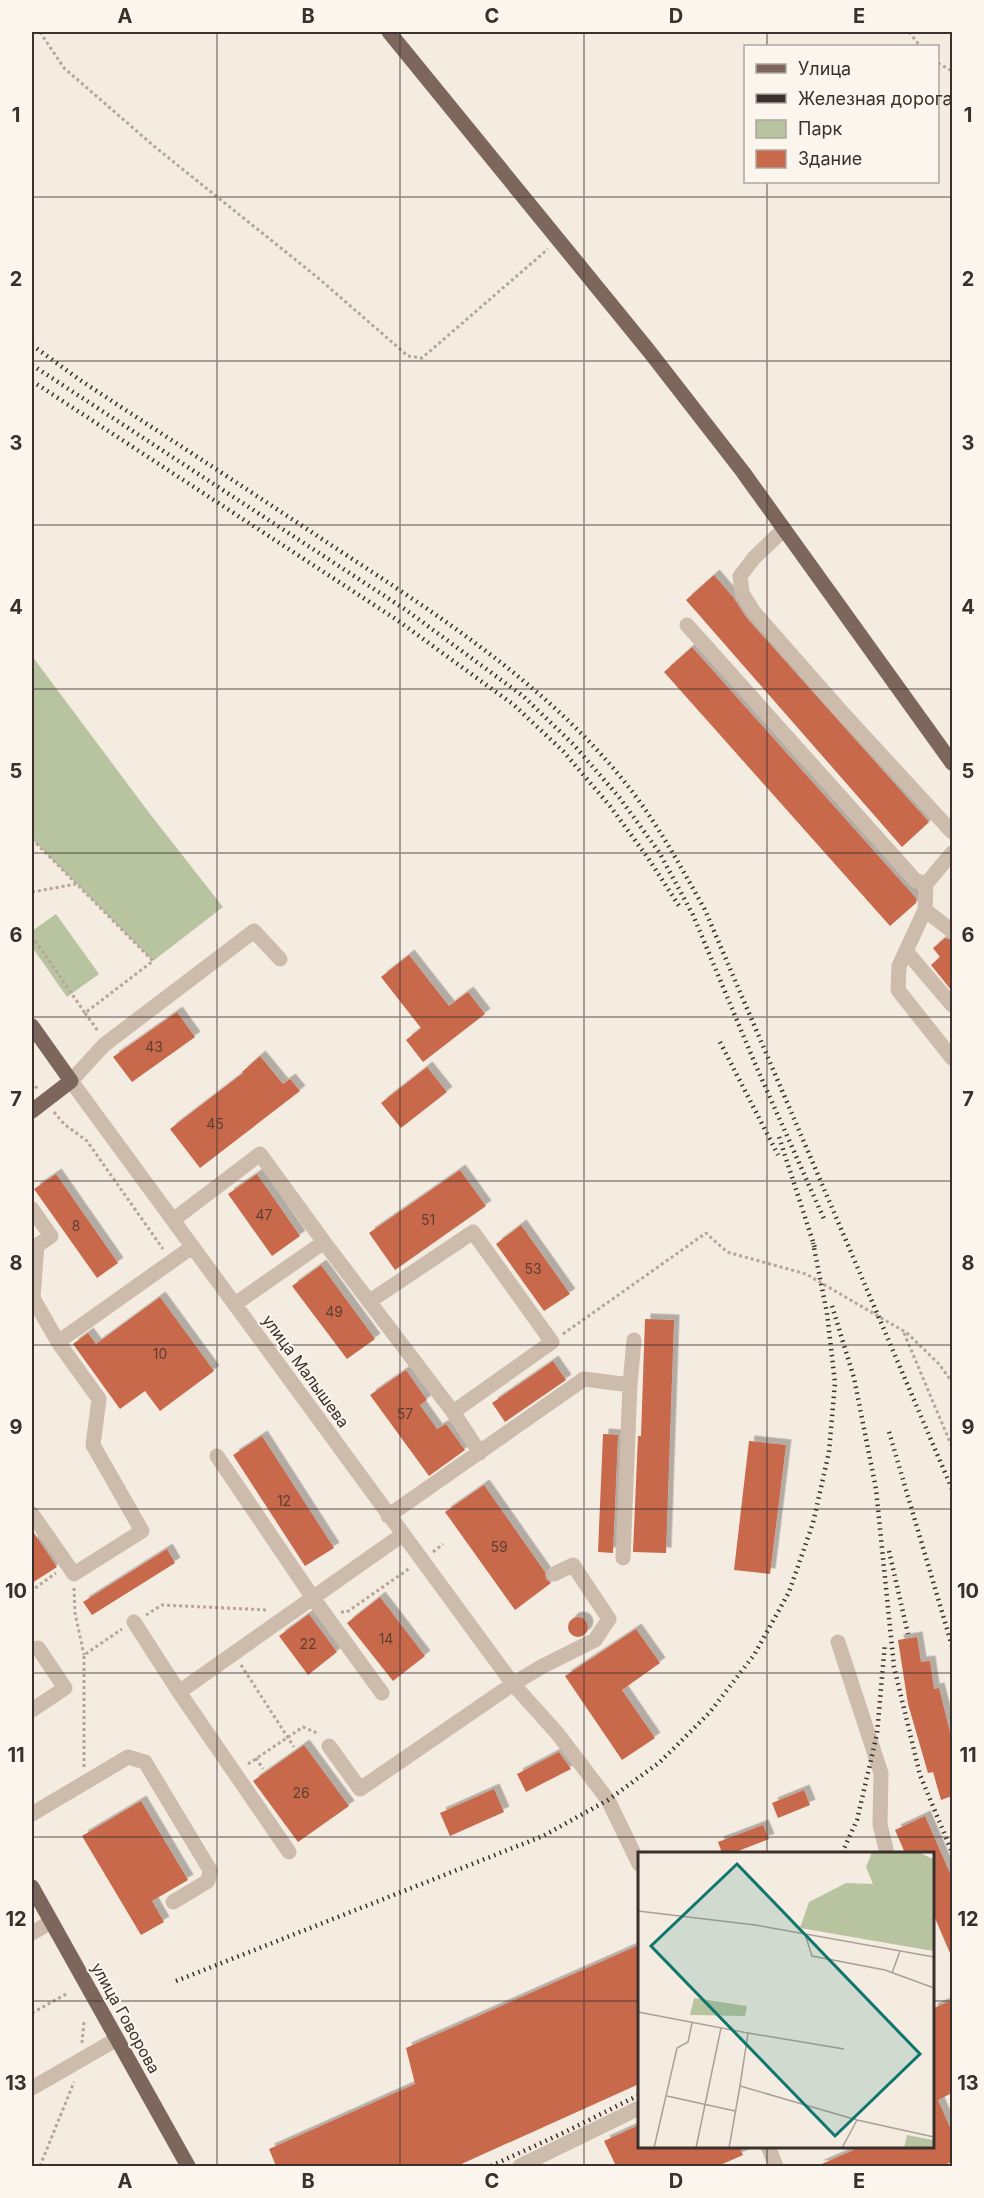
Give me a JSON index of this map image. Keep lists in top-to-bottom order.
{
  "streets": {
    "main road": ["улица Малышева", "улица Говорова"]
  },
  "house_numbers": [
    "43",
    "45",
    "47",
    "51",
    "8",
    "53",
    "49",
    "10",
    "57",
    "12",
    "59",
    "14",
    "22",
    "26"
  ],
  "legend": [
    "Улица",
    "Железная дорога",
    "Парк",
    "Здание"
  ],
  "grid": {
    "columns": [
      "A",
      "B",
      "C",
      "D",
      "E"
    ],
    "rows": [
      "1",
      "2",
      "3",
      "4",
      "5",
      "6",
      "7",
      "8",
      "9",
      "10",
      "11",
      "12",
      "13"
    ]
  }
}
